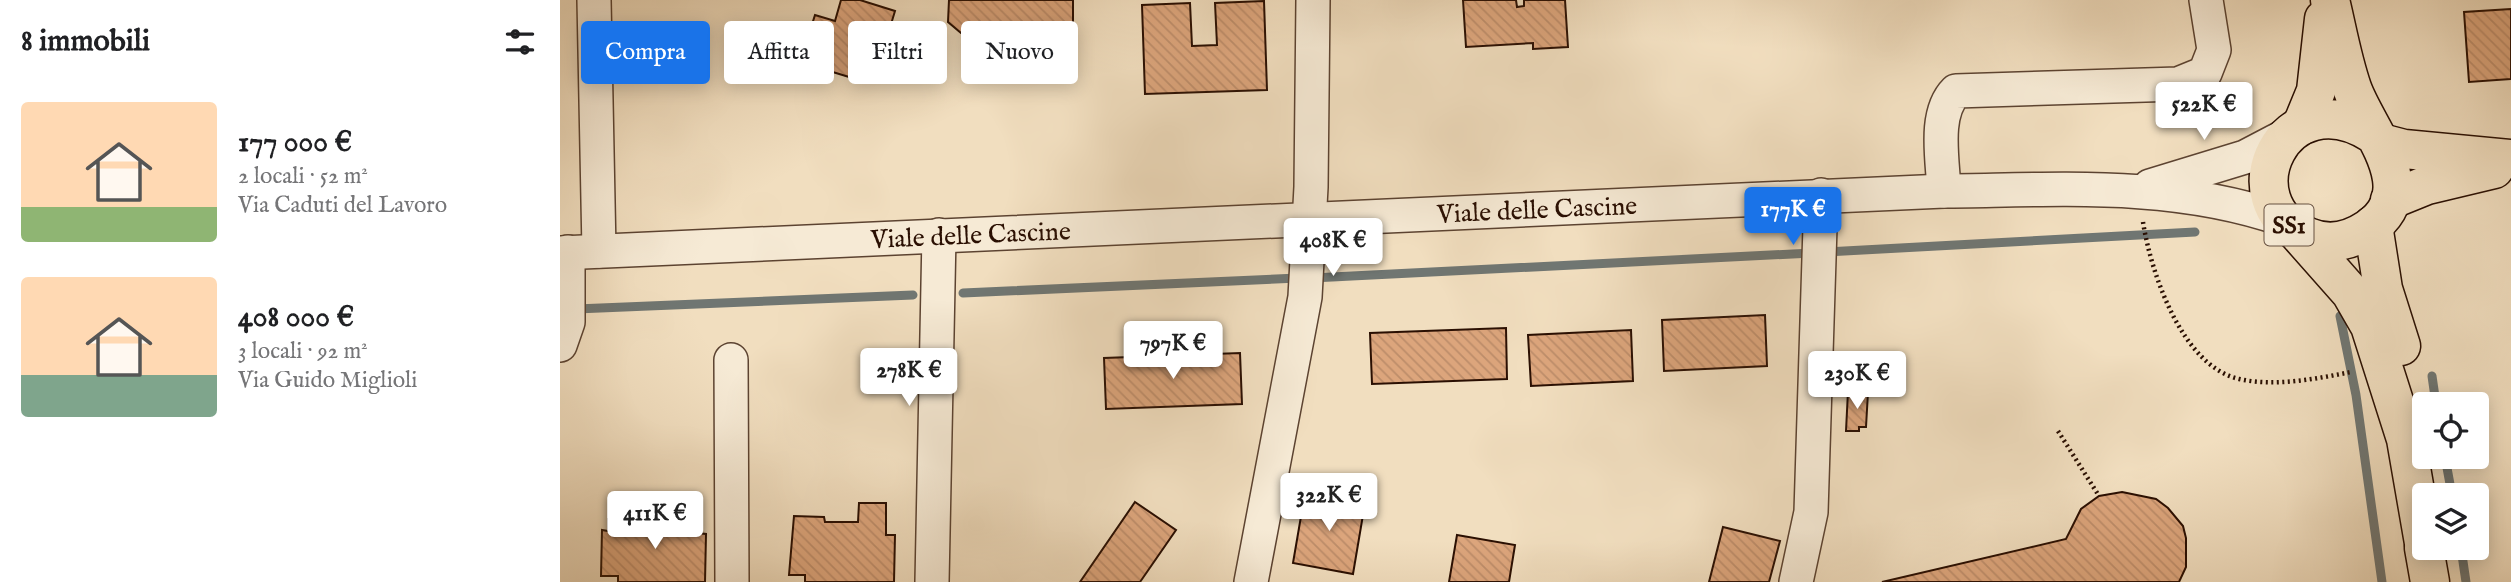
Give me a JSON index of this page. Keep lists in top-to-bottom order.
{
  "streets": {
    "main road": ["SS1"],
    "street": ["Viale delle Cascine"]
  },
  "crossings": [
    ["Viale delle Cascine", "SS1"]
  ],
  "page": {
    "heading": "8 immobili",
    "chip": [
      "Compra",
      "Affitta",
      "Filtri",
      "Nuovo"
    ],
    "price": [
      "522K €",
      "177K €",
      "408K €",
      "797K €",
      "278K €",
      "230K €",
      "322K €",
      "411K €"
    ],
    "list": [
      {
        "name": "177 000 €",
        "note": "2 locali · 52 m² · Via Caduti del Lavoro"
      },
      {
        "name": "408 000 €",
        "note": "3 locali · 92 m² · Via Guido Miglioli"
      }
    ]
  }
}
